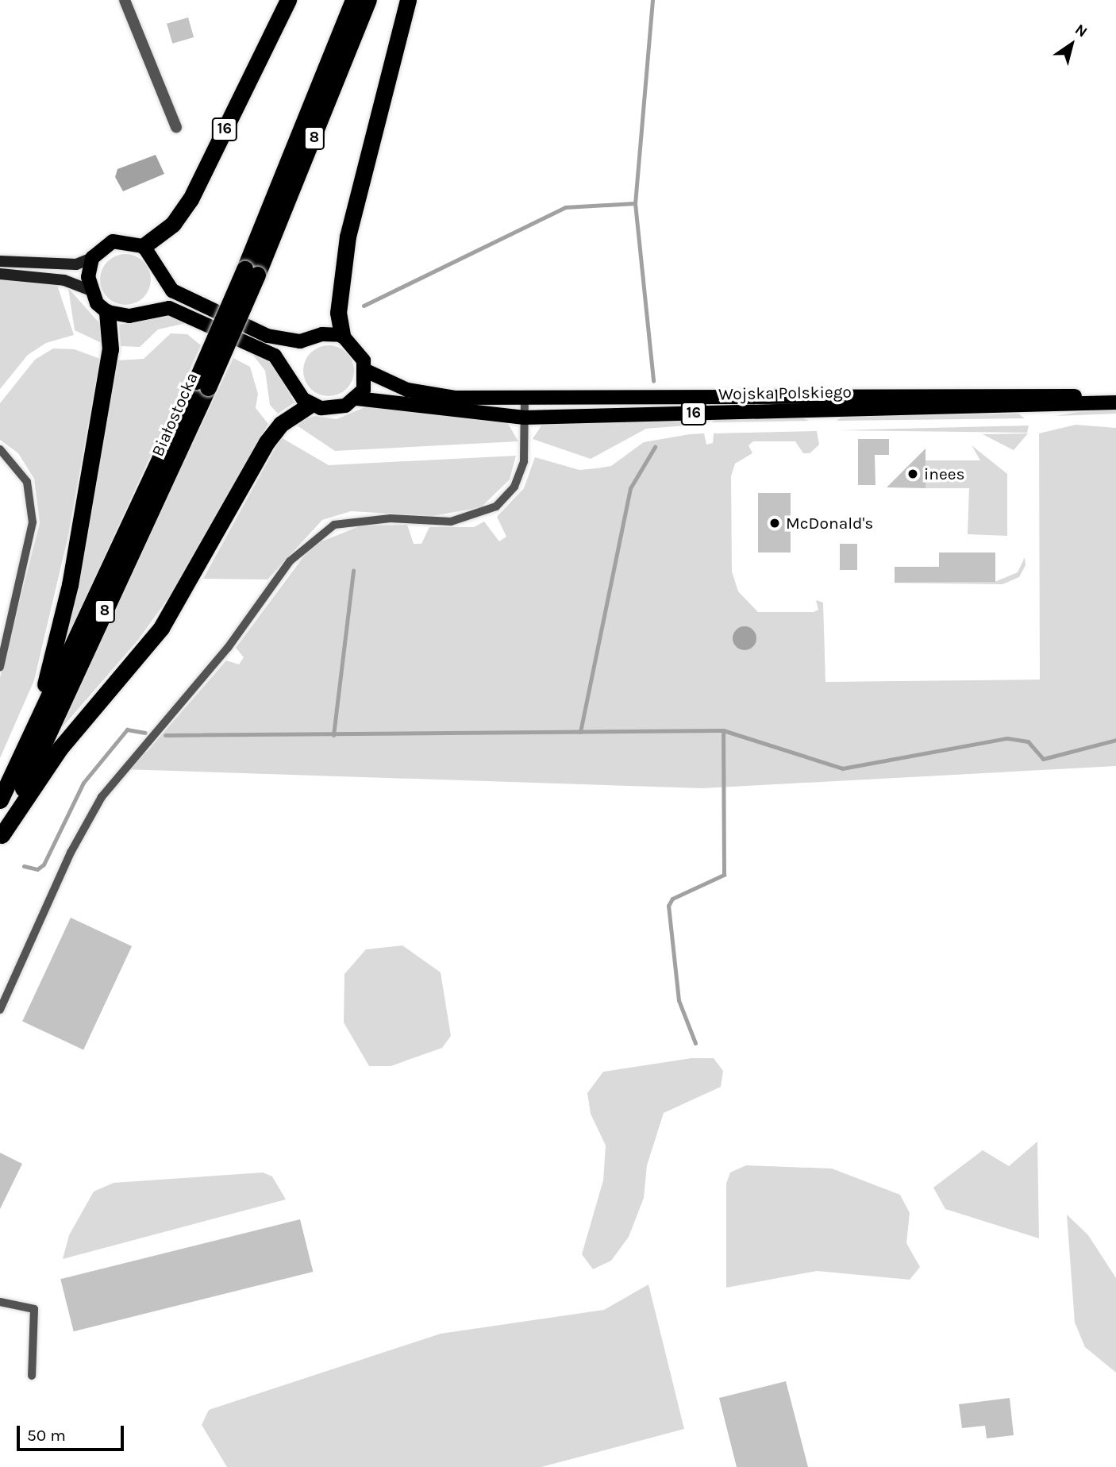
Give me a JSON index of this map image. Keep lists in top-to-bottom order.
{
  "streets": {
    "highway": ["16", "8", "Białostocka"],
    "main road": ["Wojska Polskiego"]
  },
  "crossings": [
    ["16", "Wojska Polskiego"]
  ],
  "places": ["inees", "McDonald's"],
  "scale_bar": "50 m",
  "north": "top right"
}
